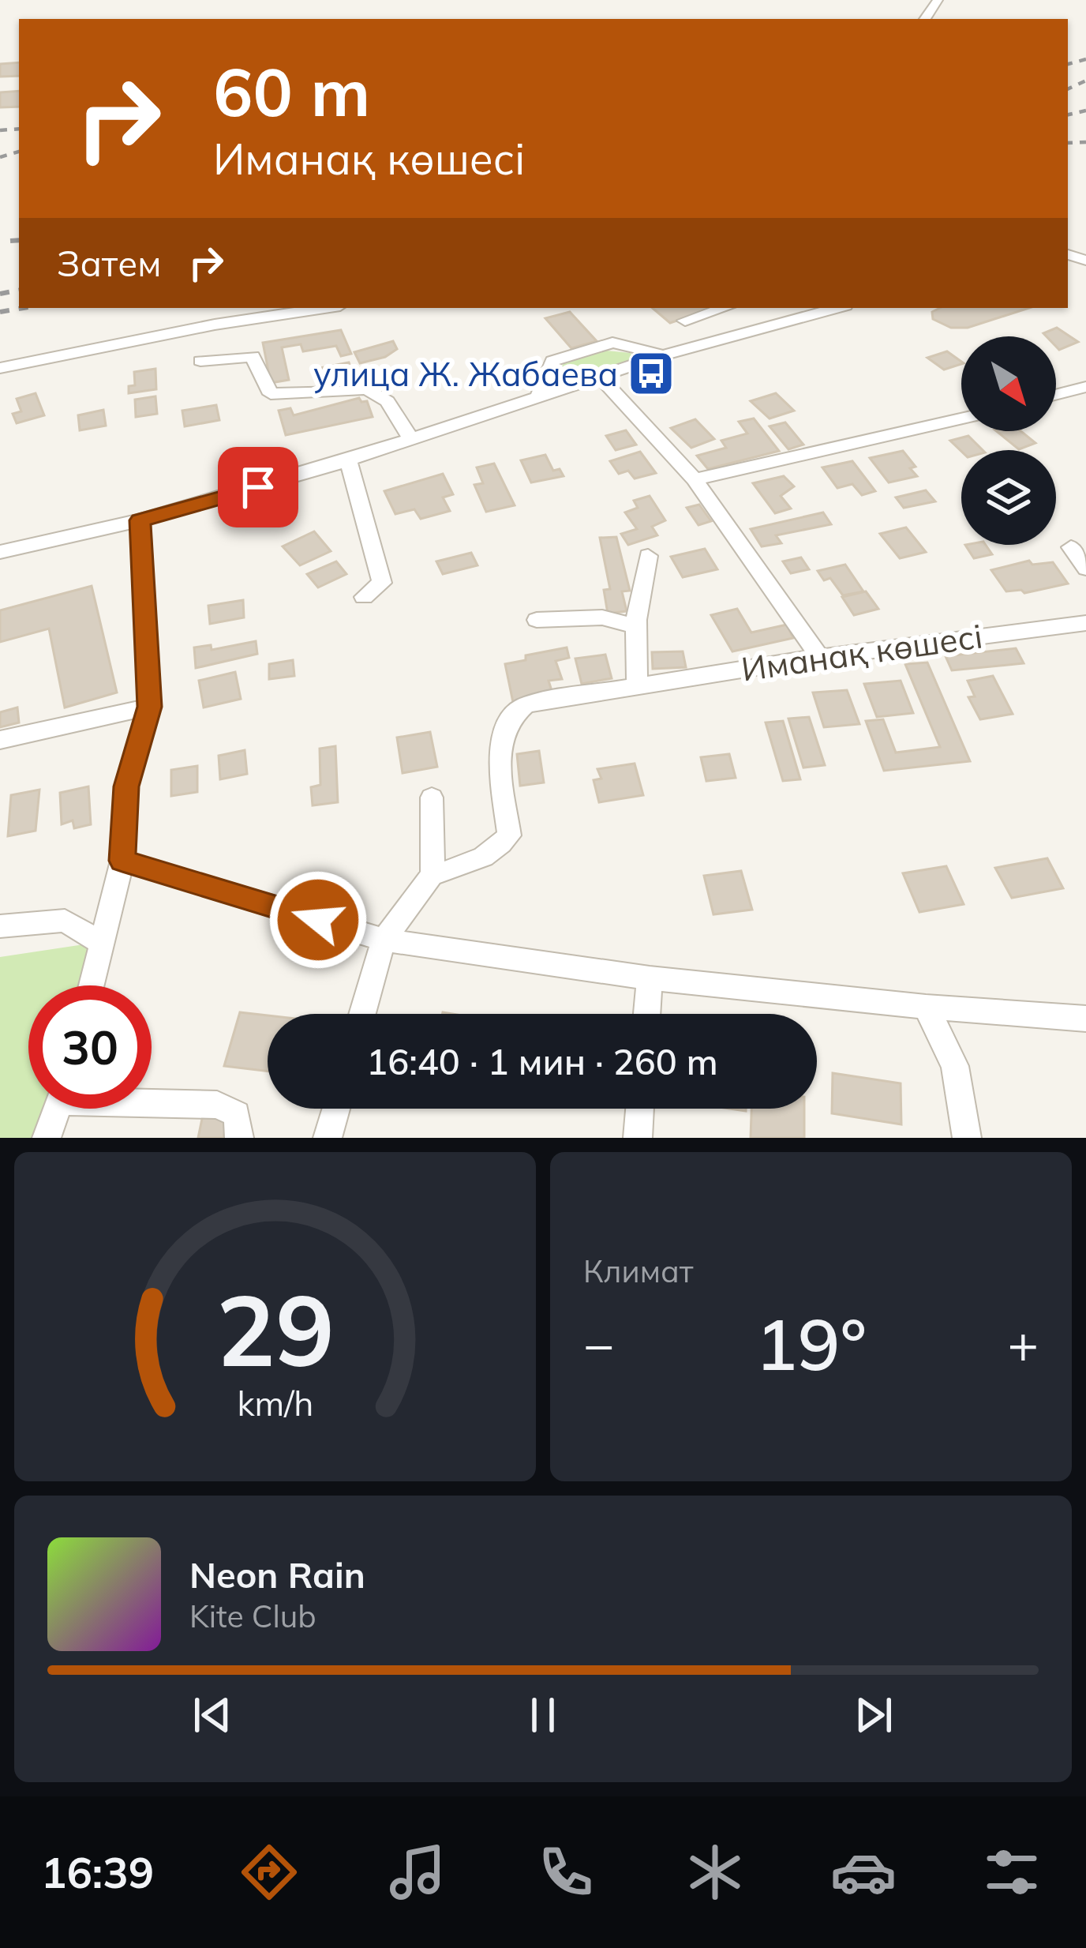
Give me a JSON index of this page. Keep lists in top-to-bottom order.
{
  "streets": {
    "street": ["Иманақ көшесі"]
  },
  "places": {
    "bus stop": ["улица Ж. Жабаева"]
  },
  "north": "bottom right",
  "page": {
    "turn": ["60 m", "Иманақ көшесі"],
    "then": "Затем",
    "limit": "30",
    "trip": "16:40 · 1 мин · 260 m",
    "tile": "Климат",
    "heat": ["−", "19°", "+"],
    "song": ["Neon Rain", "Kite Club"],
    "tabs": "16:39",
    "gauge": ["29", "km/h"]
  }
}
